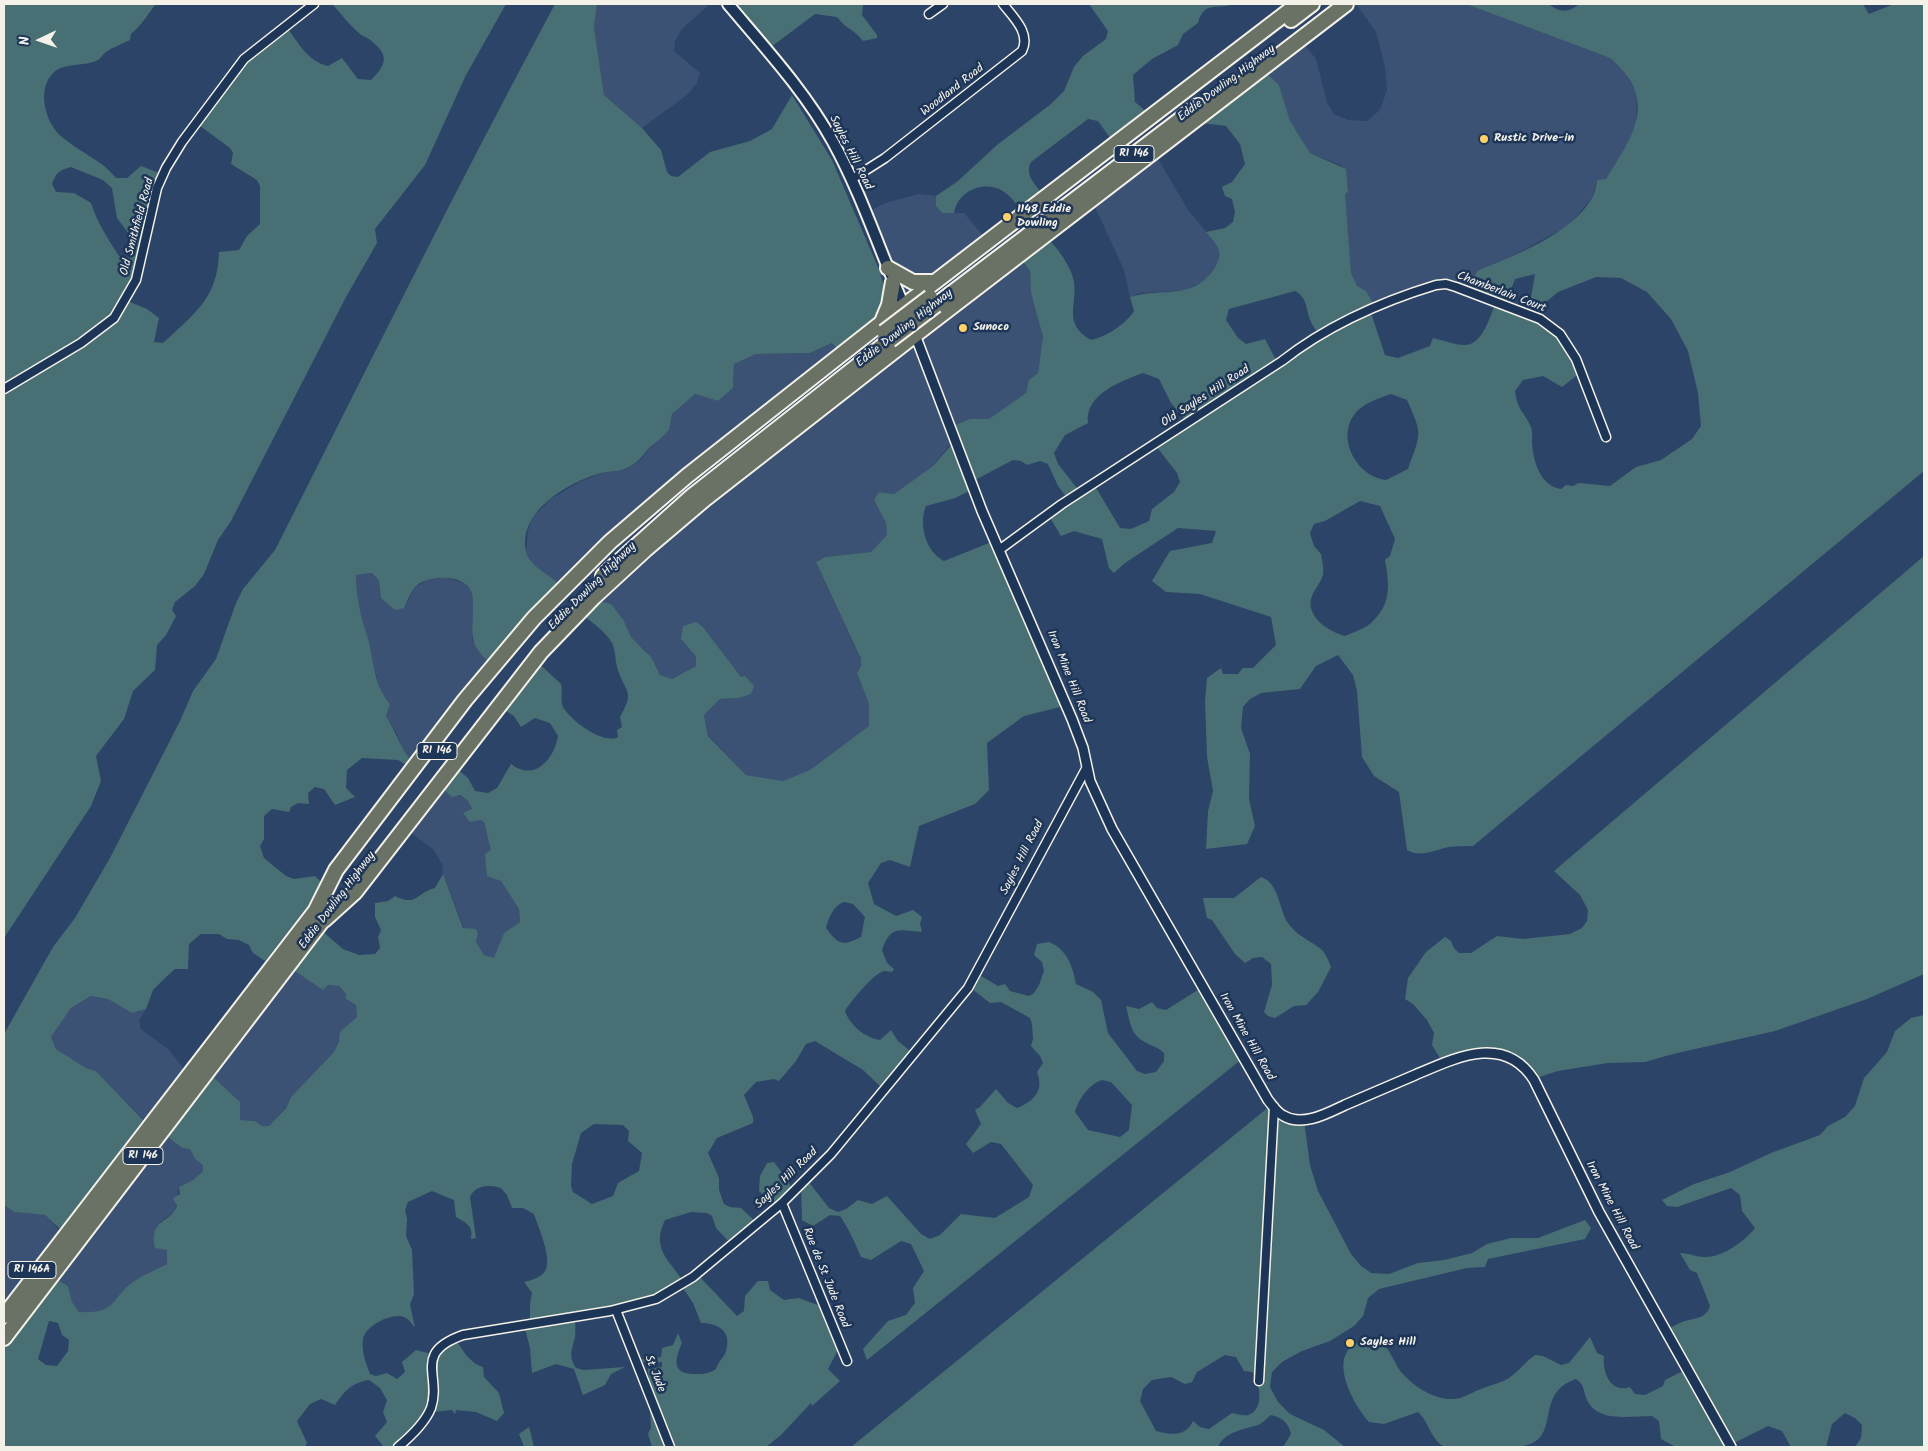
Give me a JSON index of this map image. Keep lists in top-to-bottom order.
{
  "streets": {
    "highway": ["Eddie Dowling Highway", "RI 146", "RI 146A"],
    "main road": ["Sayles Hill Road"],
    "street": [
      "Woodland Road",
      "Old Smithfield Road",
      "Chamberlain Court",
      "Old Sayles Hill Road",
      "Iron Mine Hill Road",
      "Rue de St Jude Road",
      "St Jude"
    ]
  },
  "crossings": [
    ["Eddie Dowling Highway", "RI 146"],
    ["Eddie Dowling Highway", "RI 146A"],
    ["Woodland Road", "Sayles Hill Road"],
    ["Sayles Hill Road", "Iron Mine Hill Road"],
    ["Sayles Hill Road", "Rue de St Jude Road"],
    ["Sayles Hill Road", "St Jude"],
    ["RI 146", "RI 146A"],
    ["Chamberlain Court", "Old Sayles Hill Road"],
    ["Old Sayles Hill Road", "Iron Mine Hill Road"]
  ],
  "places": [
    "Rustic Drive-in",
    "1148 Eddie Dowling",
    "Sunoco",
    "Sayles Hill"
  ],
  "north": "left"
}
